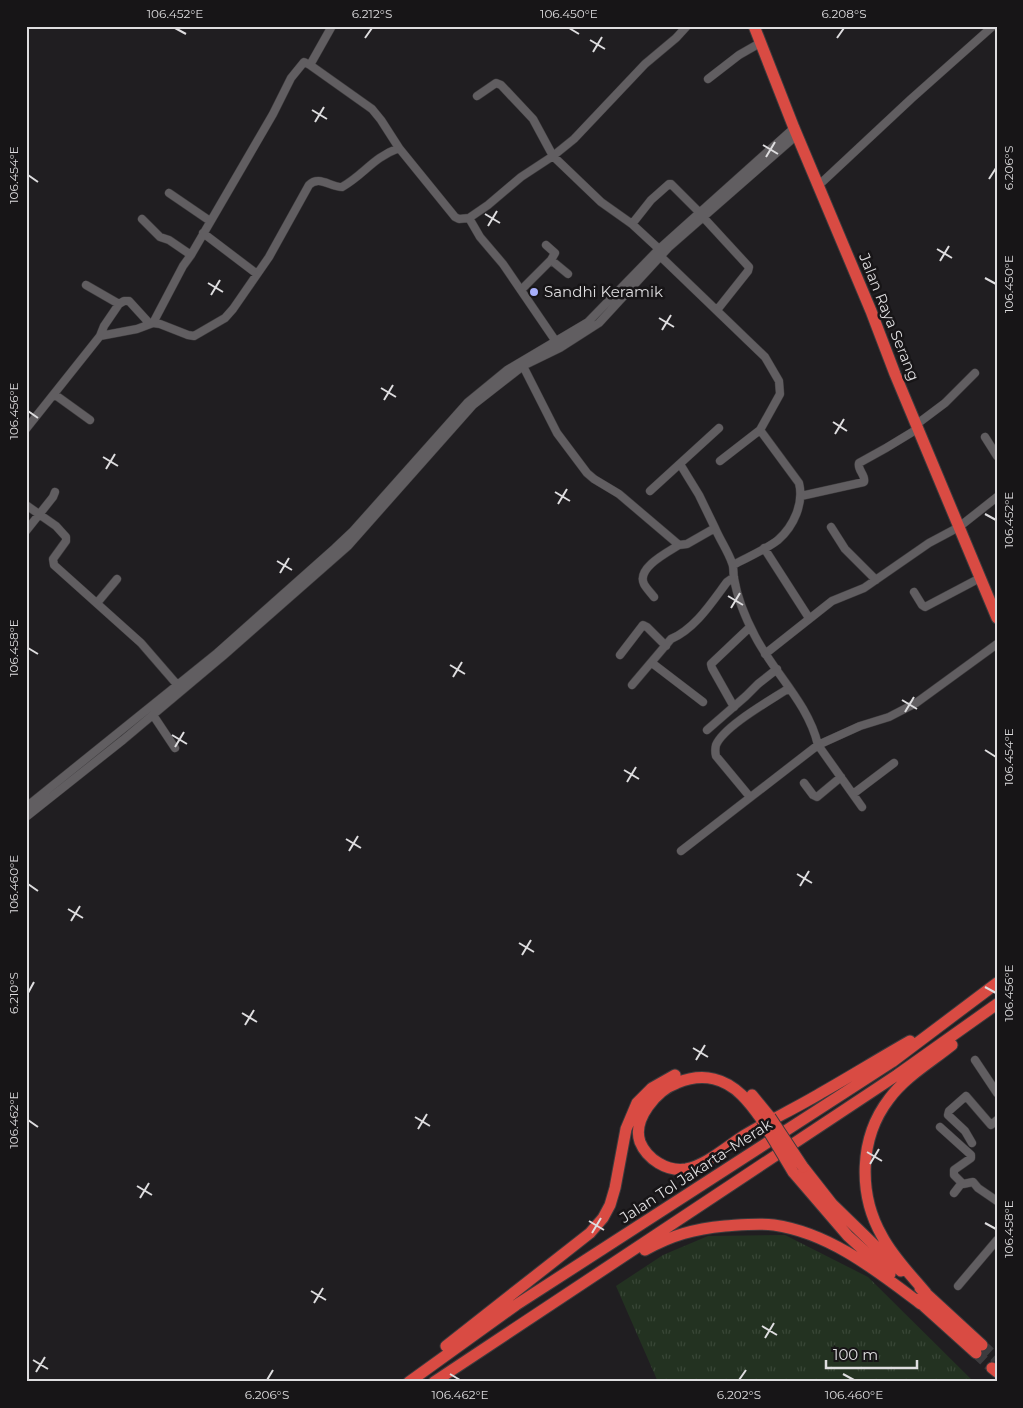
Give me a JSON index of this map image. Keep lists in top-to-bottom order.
{
  "streets": {
    "highway": ["Jalan Raya Serang", "Jalan Tol Jakarta–Merak"]
  },
  "places": ["Sandhi Keramik"],
  "scale_bar": "100 m",
  "coordinates": [
    "106.452°E",
    "6.212°S",
    "106.450°E",
    "6.208°S",
    "6.206°S",
    "106.454°E",
    "106.456°E",
    "106.458°E",
    "106.460°E",
    "6.210°S",
    "106.462°E",
    "6.202°S"
  ]
}
